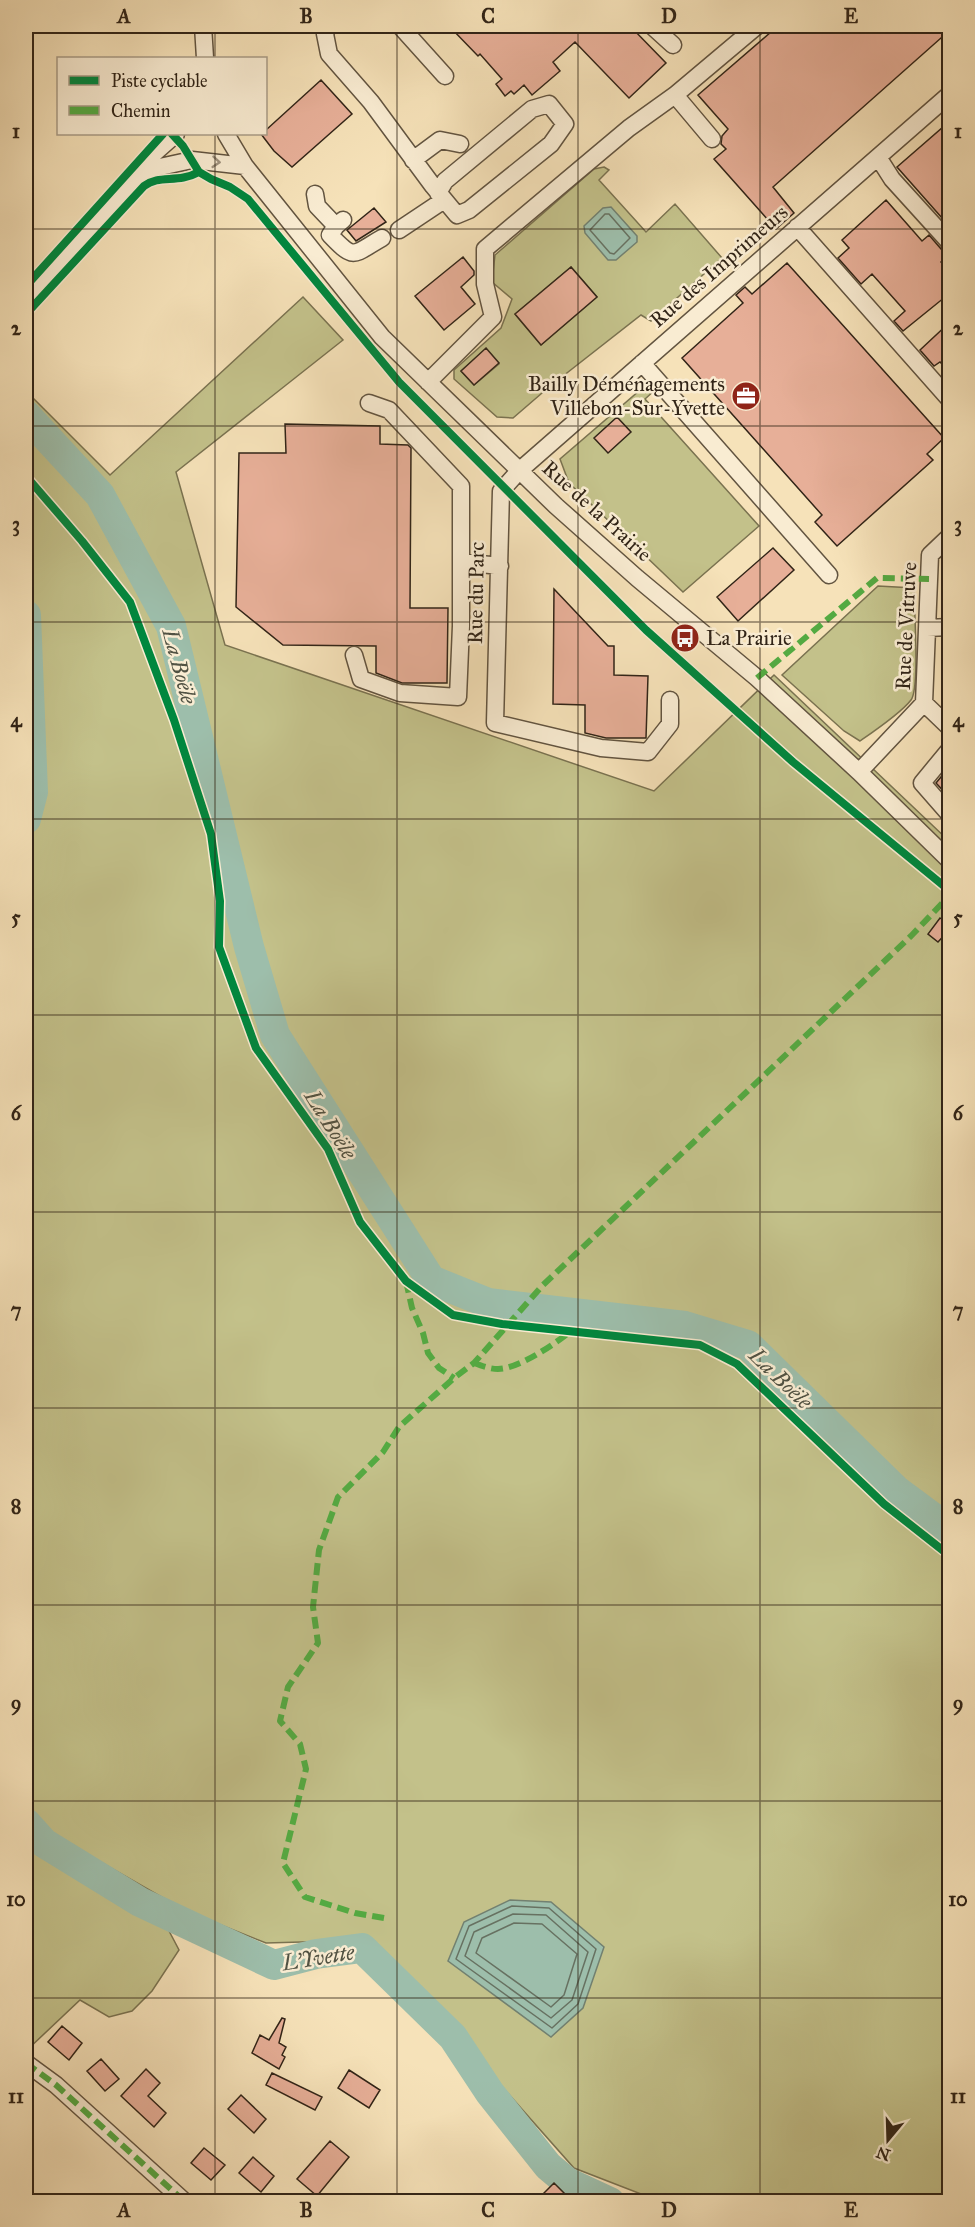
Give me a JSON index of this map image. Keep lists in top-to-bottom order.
{
  "streets": {
    "street": [
      "Rue des Imprimeurs",
      "Rue de la Prairie",
      "Rue du Parc",
      "Rue de Vitruve"
    ]
  },
  "crossings": [
    ["Rue des Imprimeurs", "Rue de la Prairie"],
    ["Rue des Imprimeurs", "Rue du Parc"],
    ["Rue de la Prairie", "Rue du Parc"],
    ["Rue de la Prairie", "Rue de Vitruve"]
  ],
  "water": ["La Boële", "L'Yvette"],
  "places": {
    "office": ["Bailly Déménagements Villebon-Sur-Yvette"],
    "bus stop": ["La Prairie"]
  },
  "legend": ["Piste cyclable", "Chemin"],
  "north": "bottom",
  "grid": {
    "columns": [
      "A",
      "B",
      "C",
      "D",
      "E"
    ],
    "rows": [
      "1",
      "2",
      "3",
      "4",
      "5",
      "6",
      "7",
      "8",
      "9",
      "10",
      "11"
    ]
  }
}
